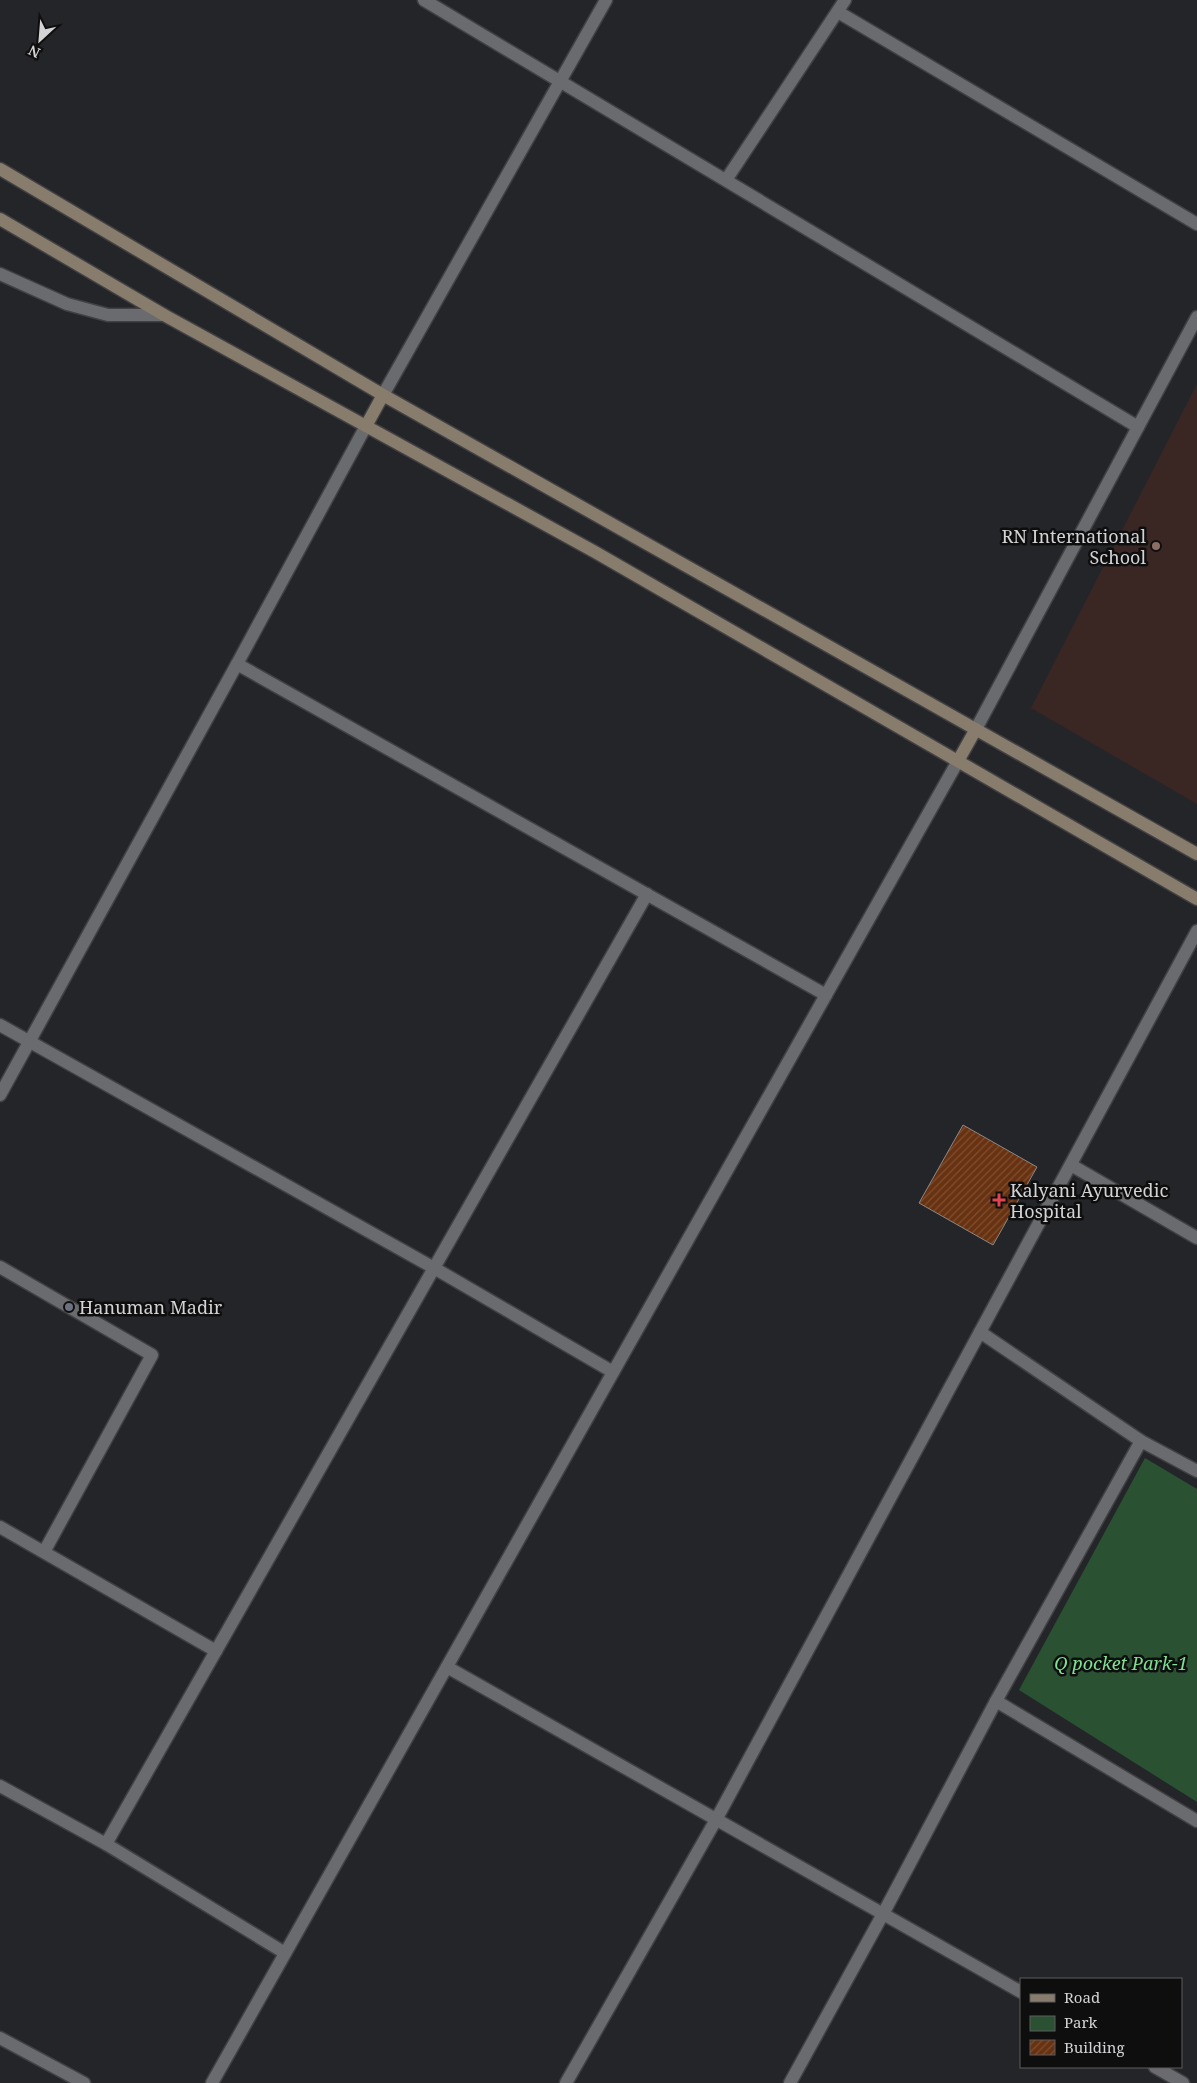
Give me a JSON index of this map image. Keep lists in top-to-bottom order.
{
  "parks": ["Q pocket Park-1"],
  "places": {
    "other": ["RN International School", "Hanuman Madir"],
    "health": ["Kalyani Ayurvedic Hospital"]
  },
  "legend": ["Road", "Park", "Building"],
  "north": "bottom left"
}
